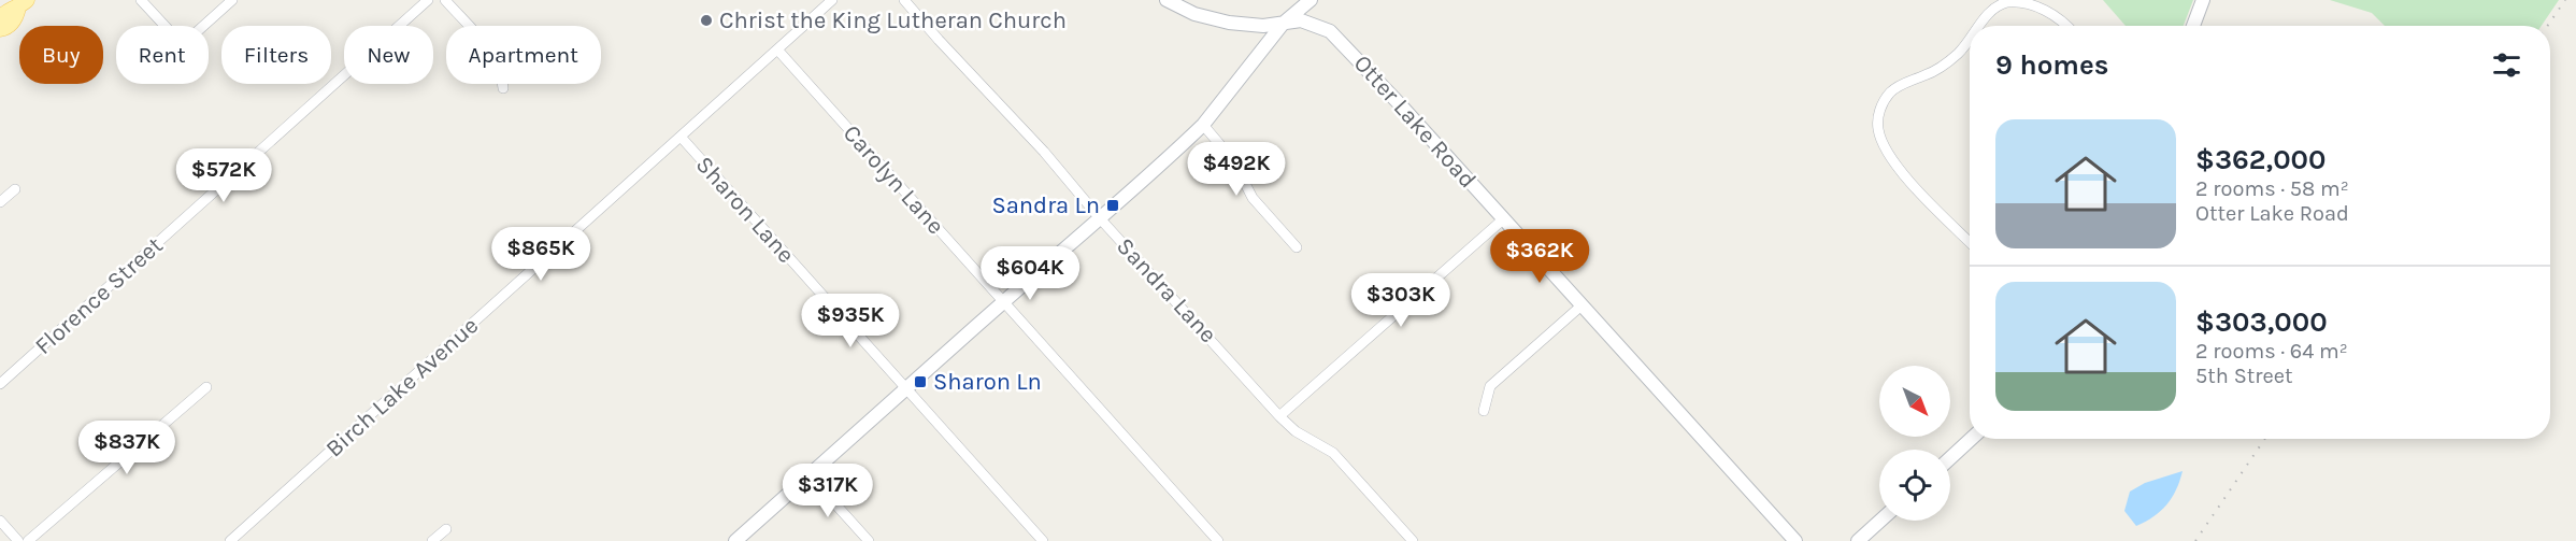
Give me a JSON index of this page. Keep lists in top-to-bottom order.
{
  "streets": {
    "street": [
      "Otter Lake Road",
      "Carolyn Lane",
      "Sharon Lane",
      "Sandra Lane",
      "Florence Street",
      "Birch Lake Avenue"
    ]
  },
  "crossings": [
    ["Carolyn Lane", "Birch Lake Avenue"],
    ["Sharon Lane", "Birch Lake Avenue"]
  ],
  "places": {
    "other": ["Christ the King Lutheran Church"],
    "transit": ["Sandra Ln", "Sharon Ln"]
  },
  "north": "bottom right",
  "page": {
    "chip": [
      "Buy",
      "Rent",
      "Filters",
      "New",
      "Apartment"
    ],
    "heading": "9 homes",
    "list": [
      {
        "name": "$362,000",
        "note": "2 rooms · 58 m² · Otter Lake Road"
      },
      {
        "name": "$303,000",
        "note": "2 rooms · 64 m² · 5th Street"
      }
    ],
    "price": [
      "$492K",
      "$572K",
      "$865K",
      "$362K",
      "$604K",
      "$303K",
      "$935K",
      "$837K",
      "$317K"
    ]
  }
}
